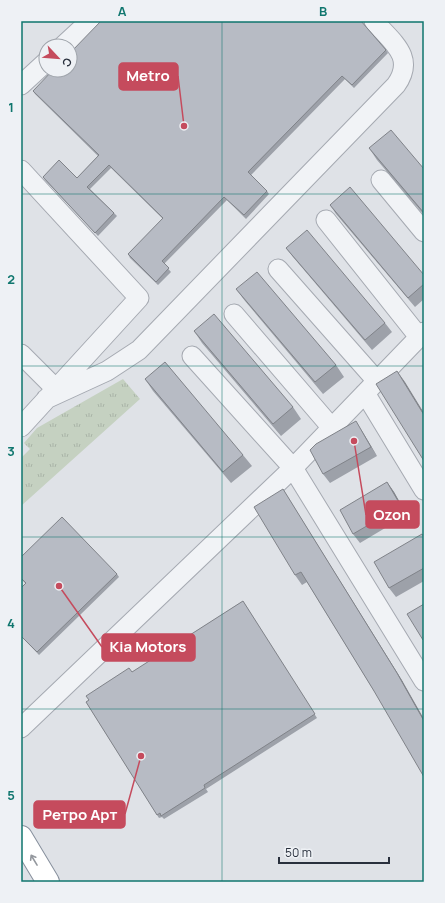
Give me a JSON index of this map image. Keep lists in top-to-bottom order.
{
  "places": [
    "Metro",
    "Ozon",
    "Kia Motors",
    "Ретро Арт"
  ],
  "scale_bar": "50 m",
  "north": "bottom right",
  "grid": {
    "columns": ["A", "B"],
    "rows": [
      "1",
      "2",
      "3",
      "4",
      "5"
    ]
  }
}
